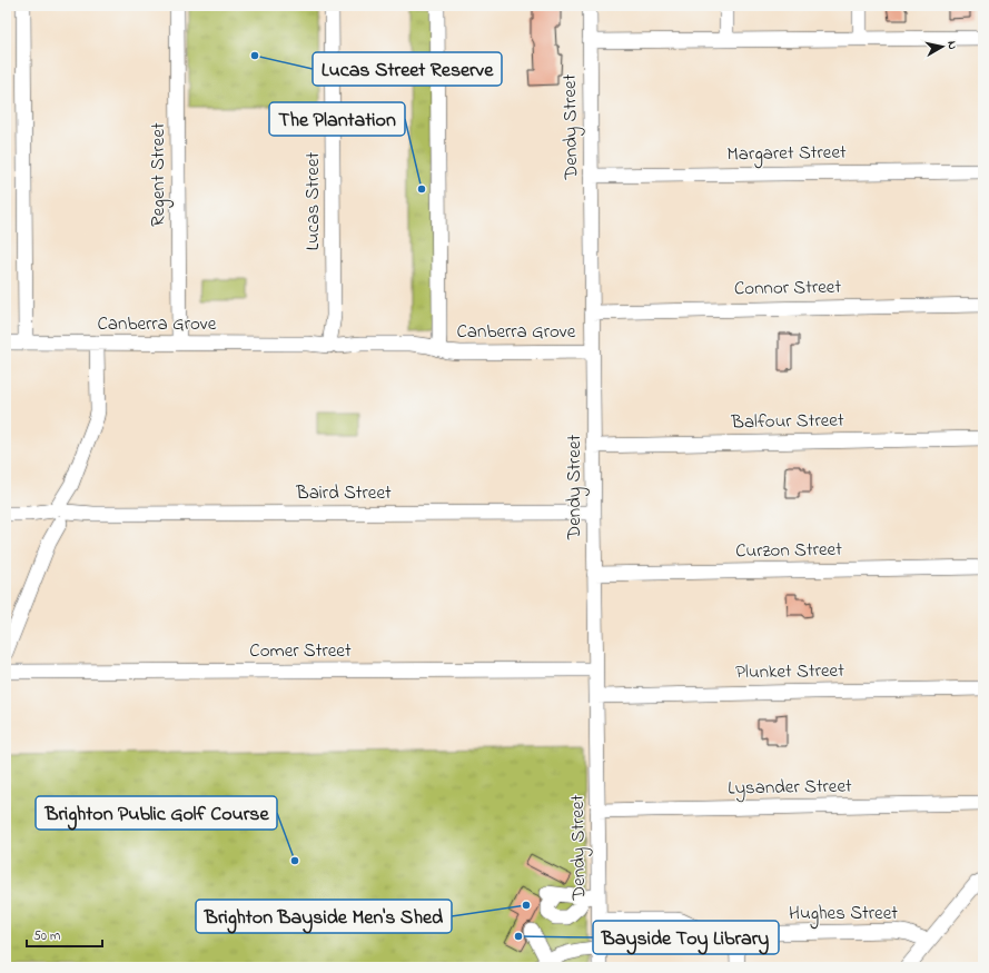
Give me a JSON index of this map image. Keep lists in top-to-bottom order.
{
  "streets": {
    "street": [
      "Dendy Street",
      "Margaret Street",
      "Regent Street",
      "Lucas Street",
      "Connor Street",
      "Canberra Grove",
      "Balfour Street",
      "Baird Street",
      "Curzon Street",
      "Comer Street",
      "Plunket Street",
      "Lysander Street",
      "Hughes Street"
    ]
  },
  "crossings": [
    ["Dendy Street", "Margaret Street"],
    ["Dendy Street", "Connor Street"],
    ["Dendy Street", "Canberra Grove"],
    ["Dendy Street", "Balfour Street"],
    ["Dendy Street", "Baird Street"],
    ["Dendy Street", "Curzon Street"],
    ["Dendy Street", "Comer Street"],
    ["Dendy Street", "Plunket Street"],
    ["Dendy Street", "Lysander Street"],
    ["Dendy Street", "Hughes Street"],
    ["Regent Street", "Canberra Grove"],
    ["Lucas Street", "Canberra Grove"]
  ],
  "places": [
    "Lucas Street Reserve",
    "The Plantation",
    "Brighton Public Golf Course",
    "Brighton Bayside Men's Shed",
    "Bayside Toy Library"
  ],
  "scale_bar": "50 m",
  "north": "right"
}
